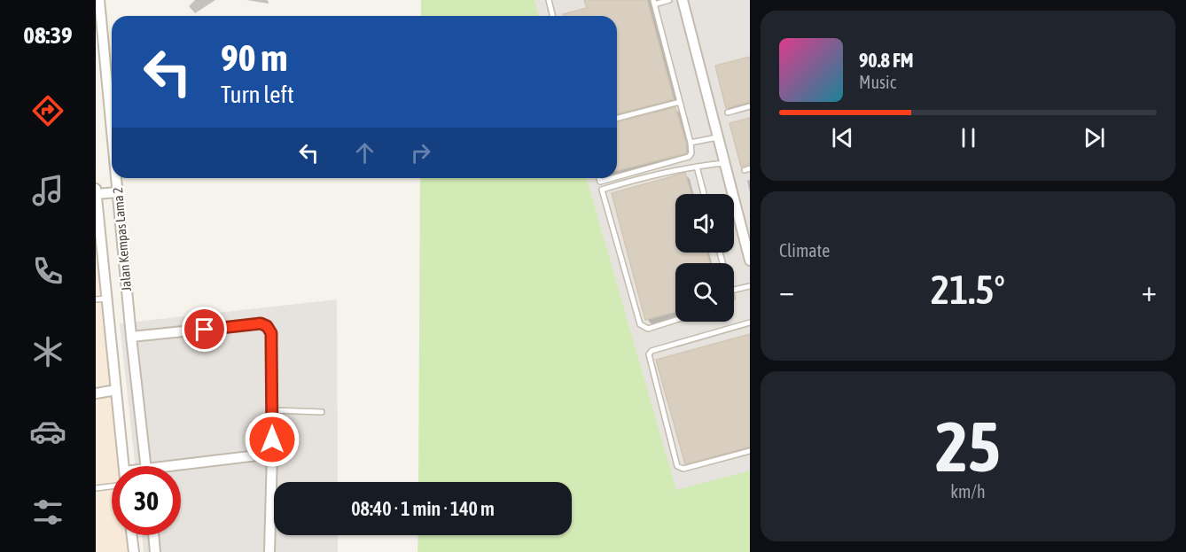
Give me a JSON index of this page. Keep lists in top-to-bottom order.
{
  "streets": {
    "street": ["Jalan Kempas Lama 2"]
  },
  "page": {
    "tabs": "08:39",
    "turn": ["90 m", "Turn left"],
    "song": ["90.8 FM", "Music"],
    "tile": [
      "Climate",
      ["25", "km/h"]
    ],
    "heat": ["−", "21.5°", "+"],
    "limit": "30",
    "trip": "08:40 · 1 min · 140 m"
  }
}
